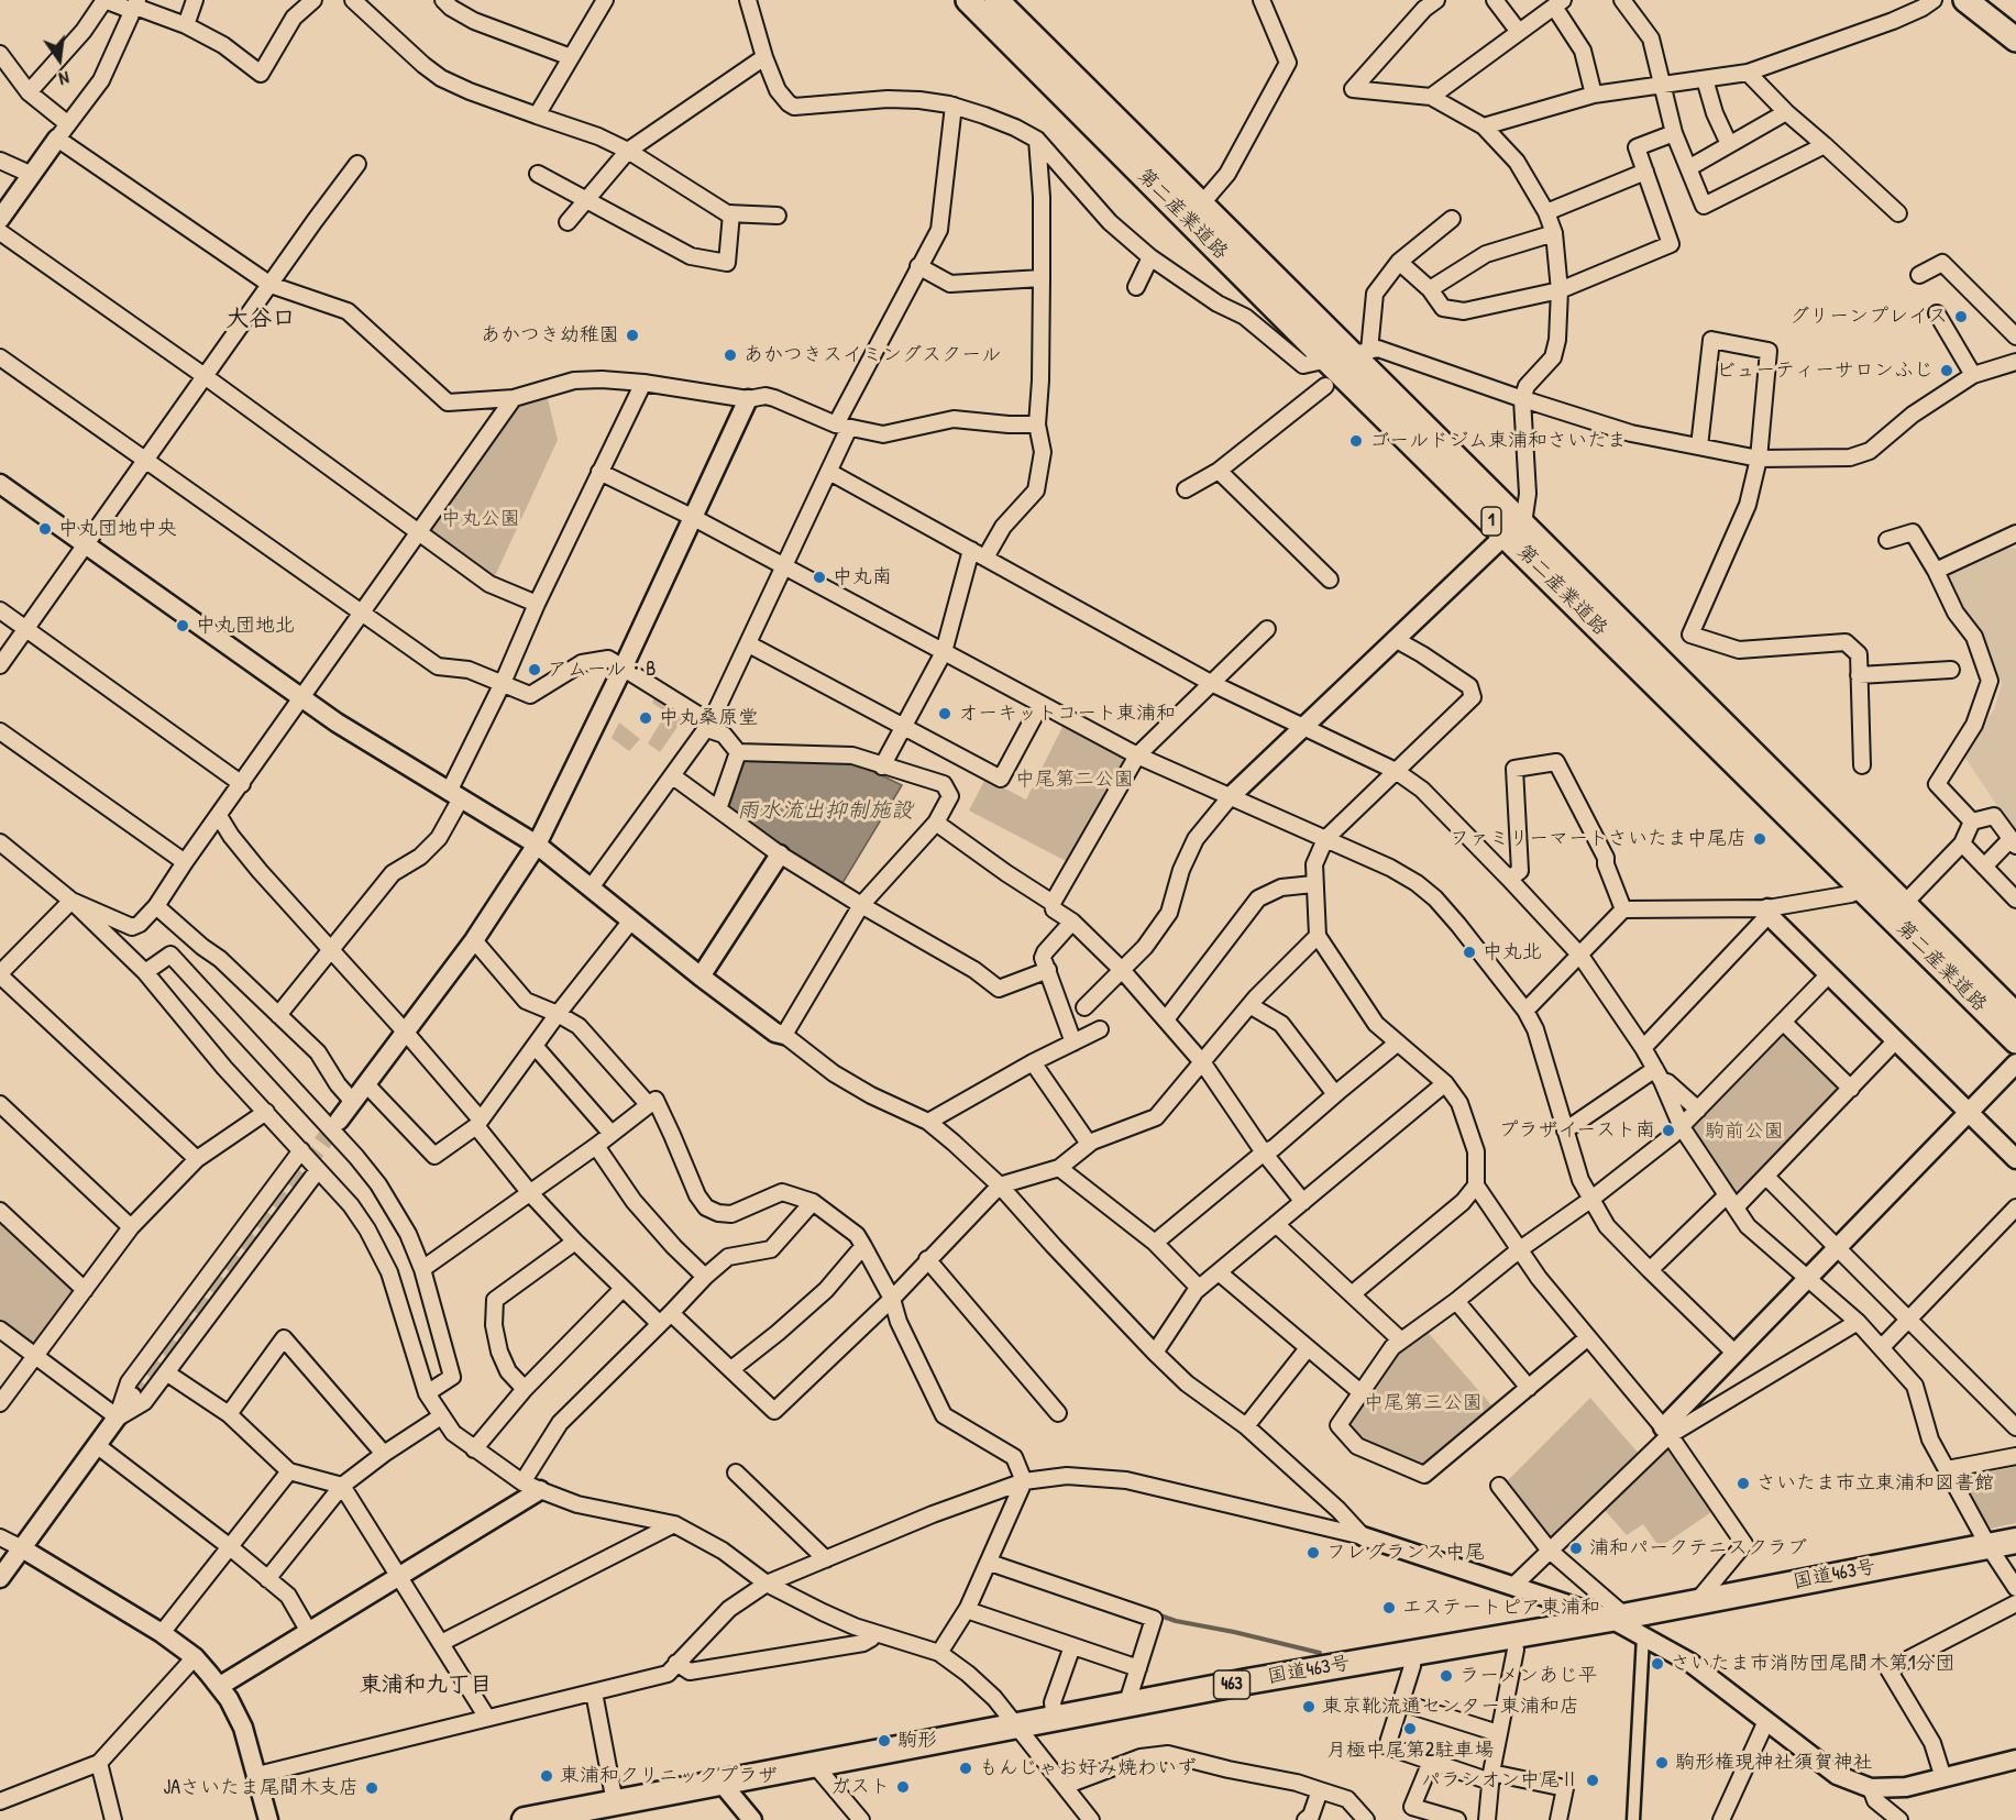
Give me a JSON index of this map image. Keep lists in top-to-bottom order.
{
  "streets": {
    "highway": ["国道463号", "463"],
    "main road": ["第二産業道路", "1"]
  },
  "districts": ["大谷口", "東浦和九丁目"],
  "water": ["雨水流出抑制施設"],
  "parks": [
    "中丸公園",
    "中尾第二公園",
    "駒前公園",
    "中尾第三公園"
  ],
  "places": [
    "グリーンプレイス",
    "あかつき幼稚園",
    "あかつきスイミングスクール",
    "ビューティーサロンふじ",
    "ゴールドジム東浦和さいたま",
    "中丸団地中央",
    "中丸南",
    "中丸団地北",
    "アムール・B",
    "オーキットコート東浦和",
    "中丸桑原堂",
    "ファミリーマートさいたま中尾店",
    "中丸北",
    "プラザイースト南",
    "さいたま市立東浦和図書館",
    "浦和パークテニスクラブ",
    "フレグランス中尾",
    "エステートピア東浦和",
    "さいたま市消防団尾間木第1分団",
    "ラーメンあじ平",
    "東京靴流通センター東浦和店",
    "月極中尾第2駐車場",
    "駒形",
    "駒形権現神社須賀神社",
    "もんじゃお好み焼わいず",
    "東浦和クリニックプラザ",
    "パラシオン中尾Ⅱ",
    "ガスト",
    "JAさいたま尾間木支店"
  ],
  "north": "bottom"
}
